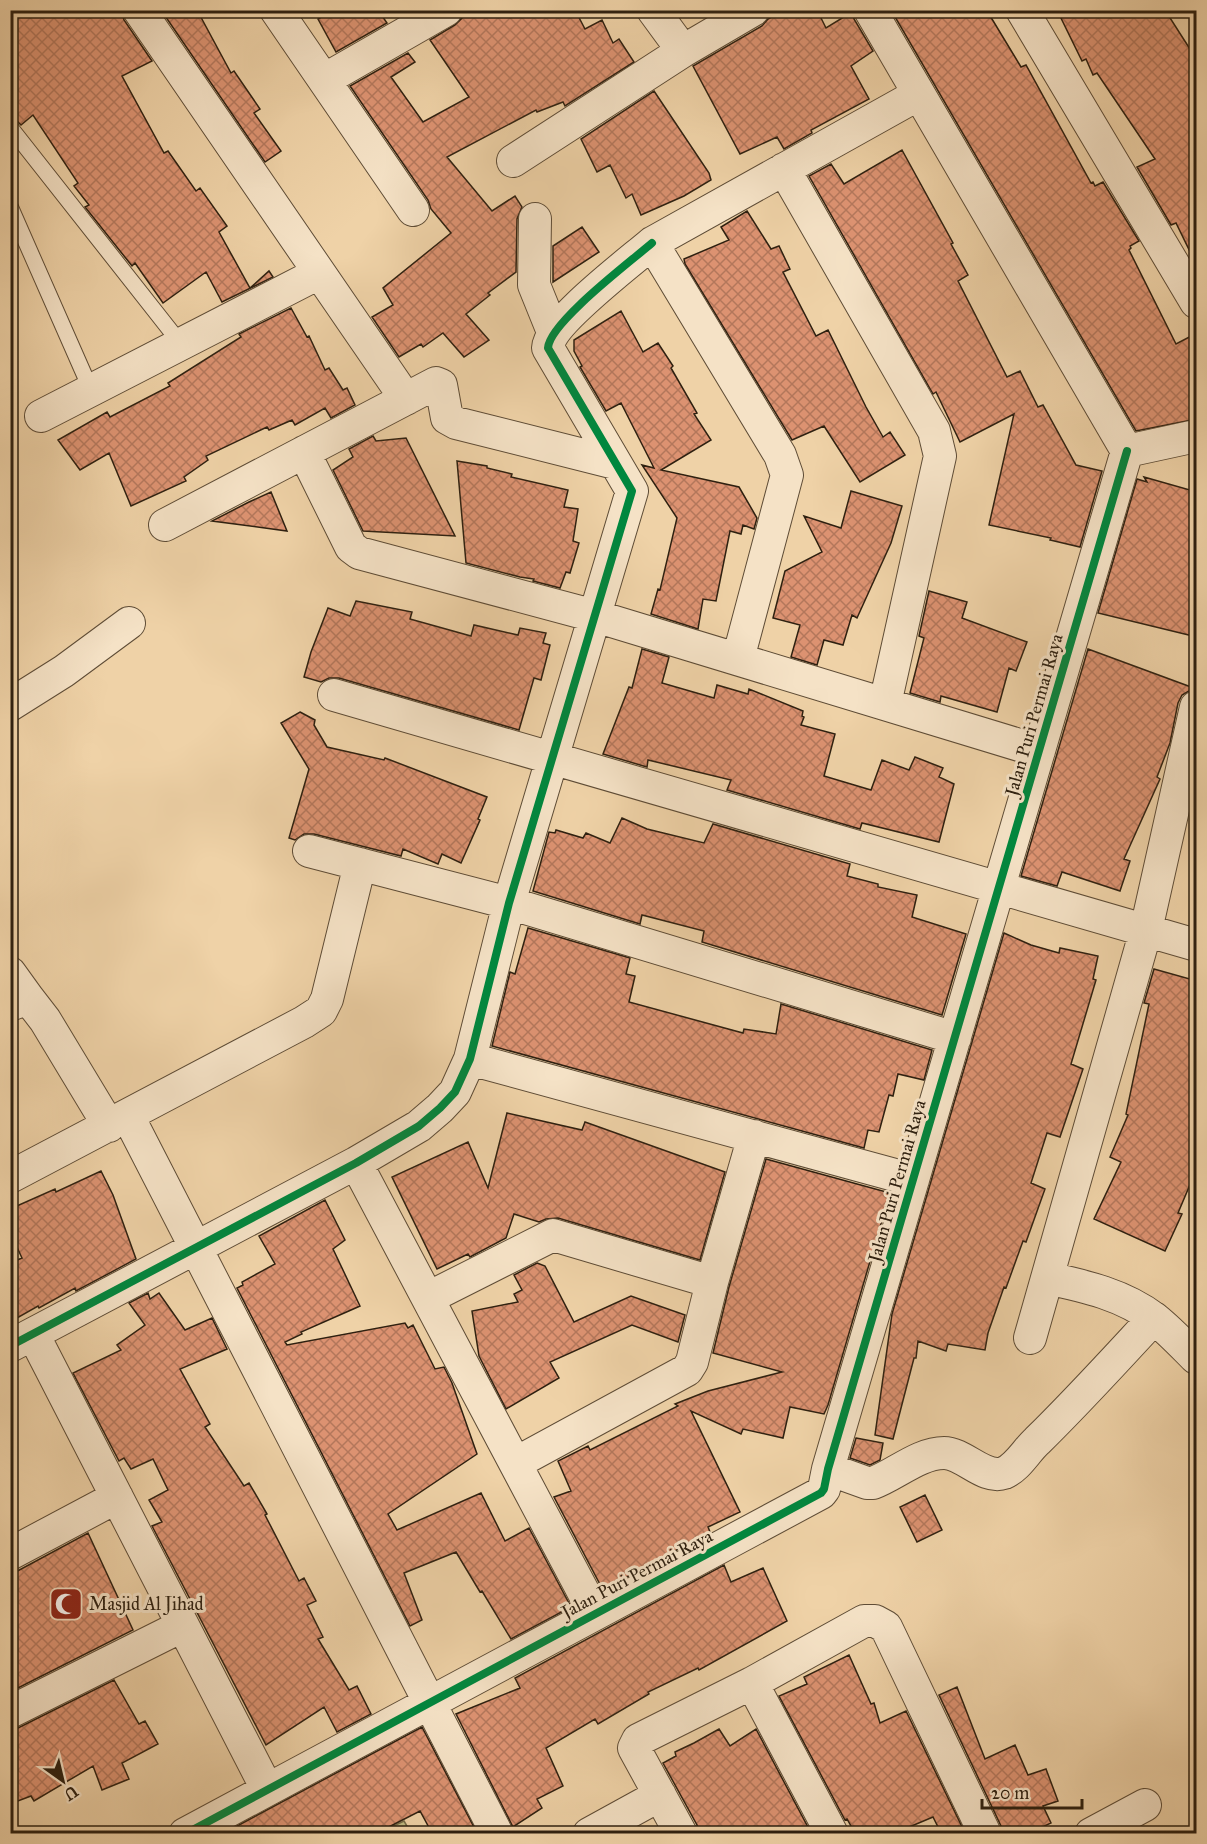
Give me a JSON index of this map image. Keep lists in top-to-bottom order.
{
  "streets": {
    "street": ["Jalan Puri Permai Raya"]
  },
  "places": {
    "mosque": ["Masjid Al Jihad"]
  },
  "scale_bar": "20 m",
  "north": "bottom right"
}
